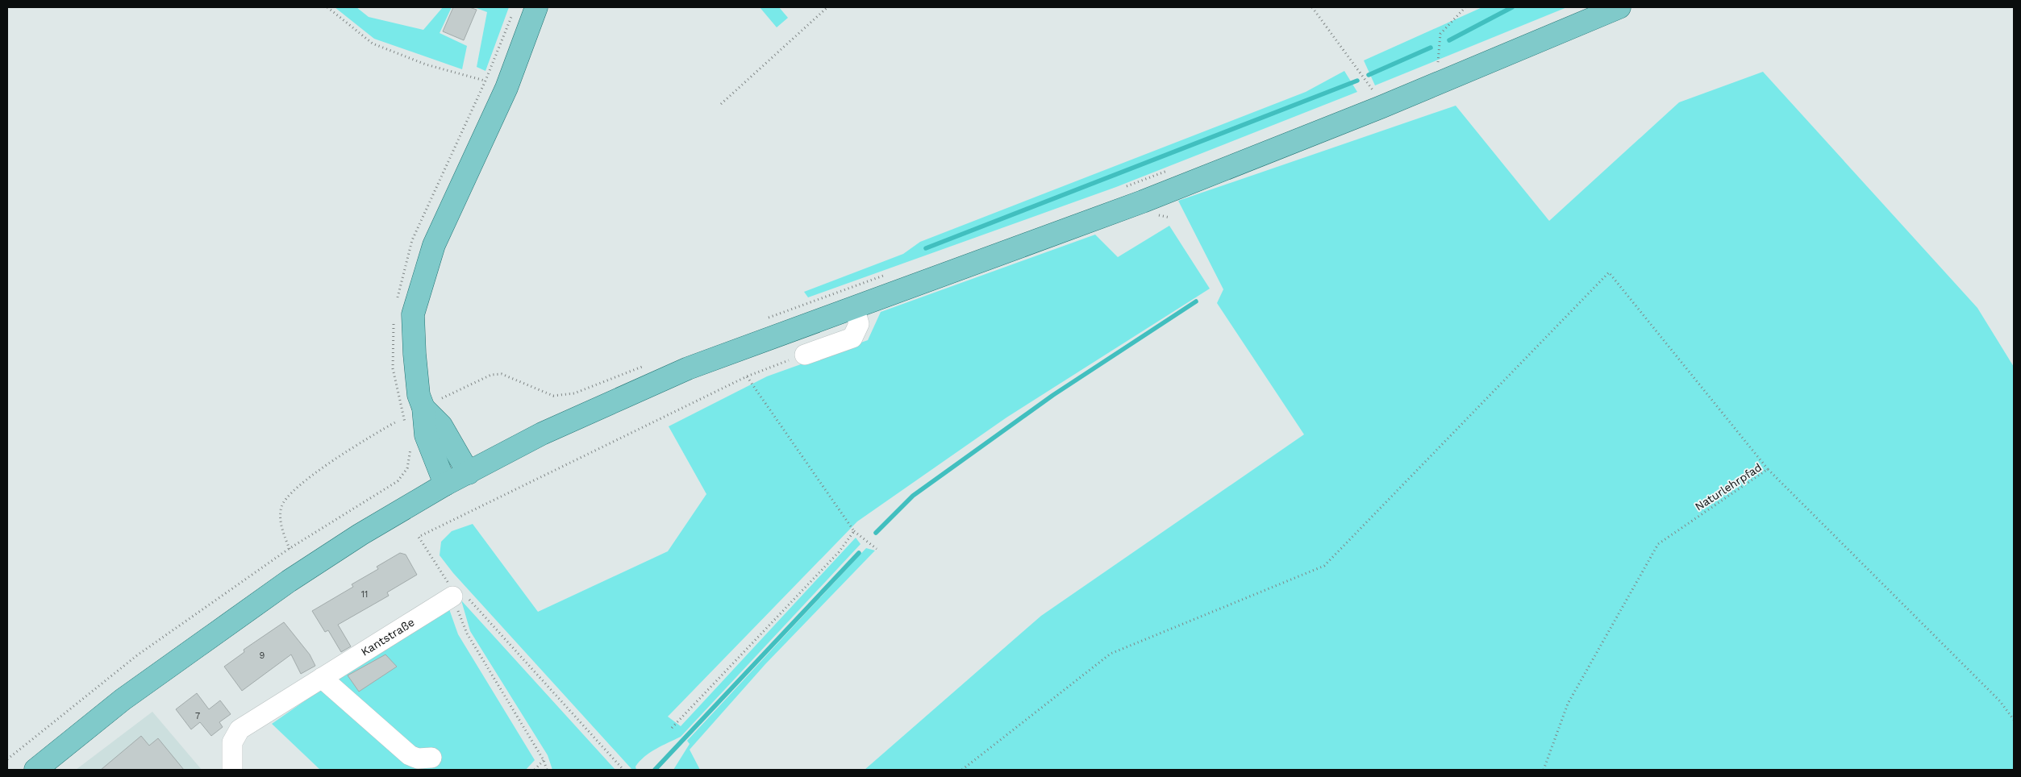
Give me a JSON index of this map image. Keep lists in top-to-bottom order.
{
  "streets": {
    "street": ["Kantstraße"],
    "path": ["Naturlehrpfad"]
  },
  "house_numbers": ["11", "9", "7"]
}
